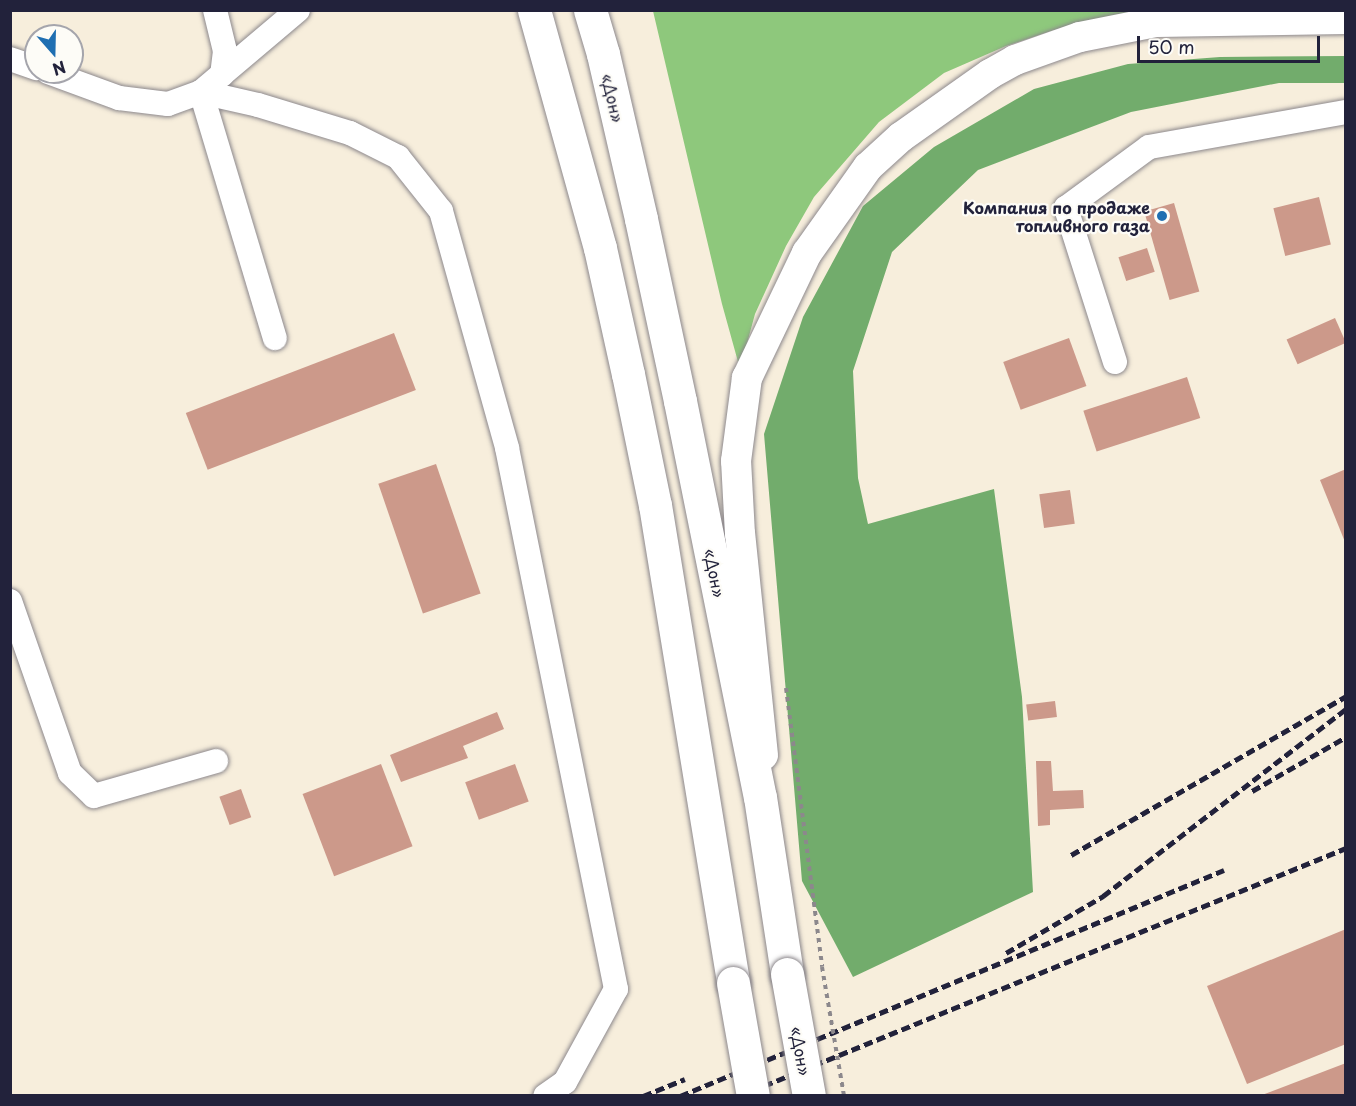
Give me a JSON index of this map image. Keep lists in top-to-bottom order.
{
  "streets": {
    "highway": ["«Дон»"]
  },
  "places": ["Компания по продаже топливного газа"],
  "scale_bar": "50 m",
  "north": "bottom"
}
